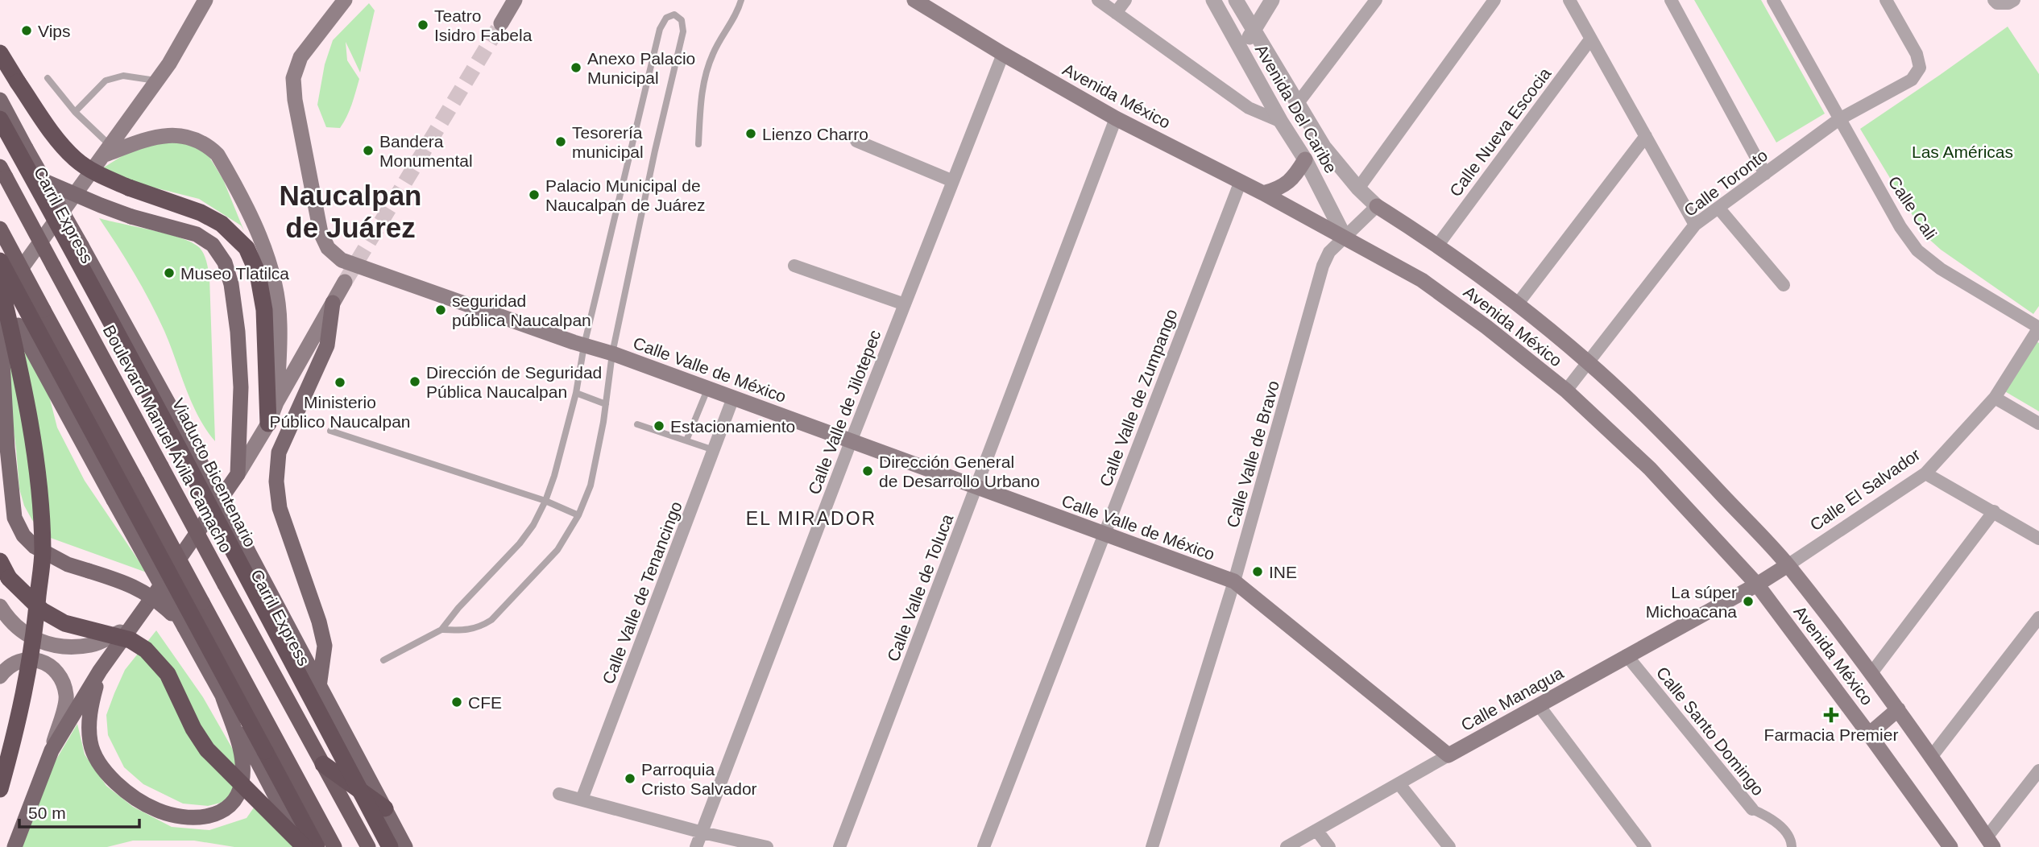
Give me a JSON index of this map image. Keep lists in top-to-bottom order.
{
  "streets": {
    "highway": ["Carril Express", "Boulevard Manuel Ávila Camacho", "Viaducto Bicentenario"],
    "main road": [
      "Avenida México",
      "Calle Valle de México",
      "Calle El Salvador",
      "Calle Managua"
    ],
    "street": [
      "Avenida Del Caribe",
      "Calle Nueva Escocia",
      "Calle Toronto",
      "Calle Cali",
      "Calle Valle de Zumpango",
      "Calle Valle de Jilotepec",
      "Calle Valle de Bravo",
      "Calle Valle de Toluca",
      "Calle Valle de Tenancingo",
      "Calle Santo Domingo"
    ]
  },
  "crossings": [
    ["Avenida México", "Avenida Del Caribe"],
    ["Avenida México", "Calle Nueva Escocia"],
    ["Avenida México", "Calle Toronto"],
    ["Avenida México", "Calle Valle de Zumpango"],
    ["Avenida México", "Calle Valle de Jilotepec"],
    ["Avenida México", "Calle Valle de Bravo"],
    ["Avenida México", "Calle El Salvador"],
    ["Avenida México", "Calle Valle de Toluca"],
    ["Avenida México", "Calle Managua"],
    ["Avenida Del Caribe", "Calle Valle de Bravo"],
    ["Calle Toronto", "Calle Cali"],
    ["Calle Cali", "Calle El Salvador"],
    ["Calle Valle de México", "Calle Valle de Zumpango"],
    ["Calle Valle de México", "Calle Valle de Jilotepec"],
    ["Calle Valle de México", "Calle Valle de Bravo"],
    ["Calle Valle de México", "Calle Valle de Toluca"],
    ["Calle Valle de México", "Calle Valle de Tenancingo"],
    ["Calle Valle de México", "Calle Managua"],
    ["Calle El Salvador", "Calle Managua"],
    ["Calle Managua", "Calle Santo Domingo"]
  ],
  "districts": ["Naucalpan de Juárez", "EL MIRADOR"],
  "parks": ["Las Américas"],
  "places": {
    "other": [
      "Teatro Isidro Fabela",
      "Vips",
      "Anexo Palacio Municipal",
      "Lienzo Charro",
      "Tesorería municipal",
      "Bandera Monumental",
      "Palacio Municipal de Naucalpan de Juárez",
      "Museo Tlatilca",
      "seguridad pública Naucalpan",
      "Dirección de Seguridad Pública Naucalpan",
      "Ministerio Público Naucalpan",
      "Estacionamiento",
      "Dirección General de Desarrollo Urbano",
      "INE",
      "La súper Michoacana",
      "CFE",
      "Parroquia Cristo Salvador"
    ],
    "health": ["Farmacia Premier"]
  },
  "scale_bar": "50 m"
}
